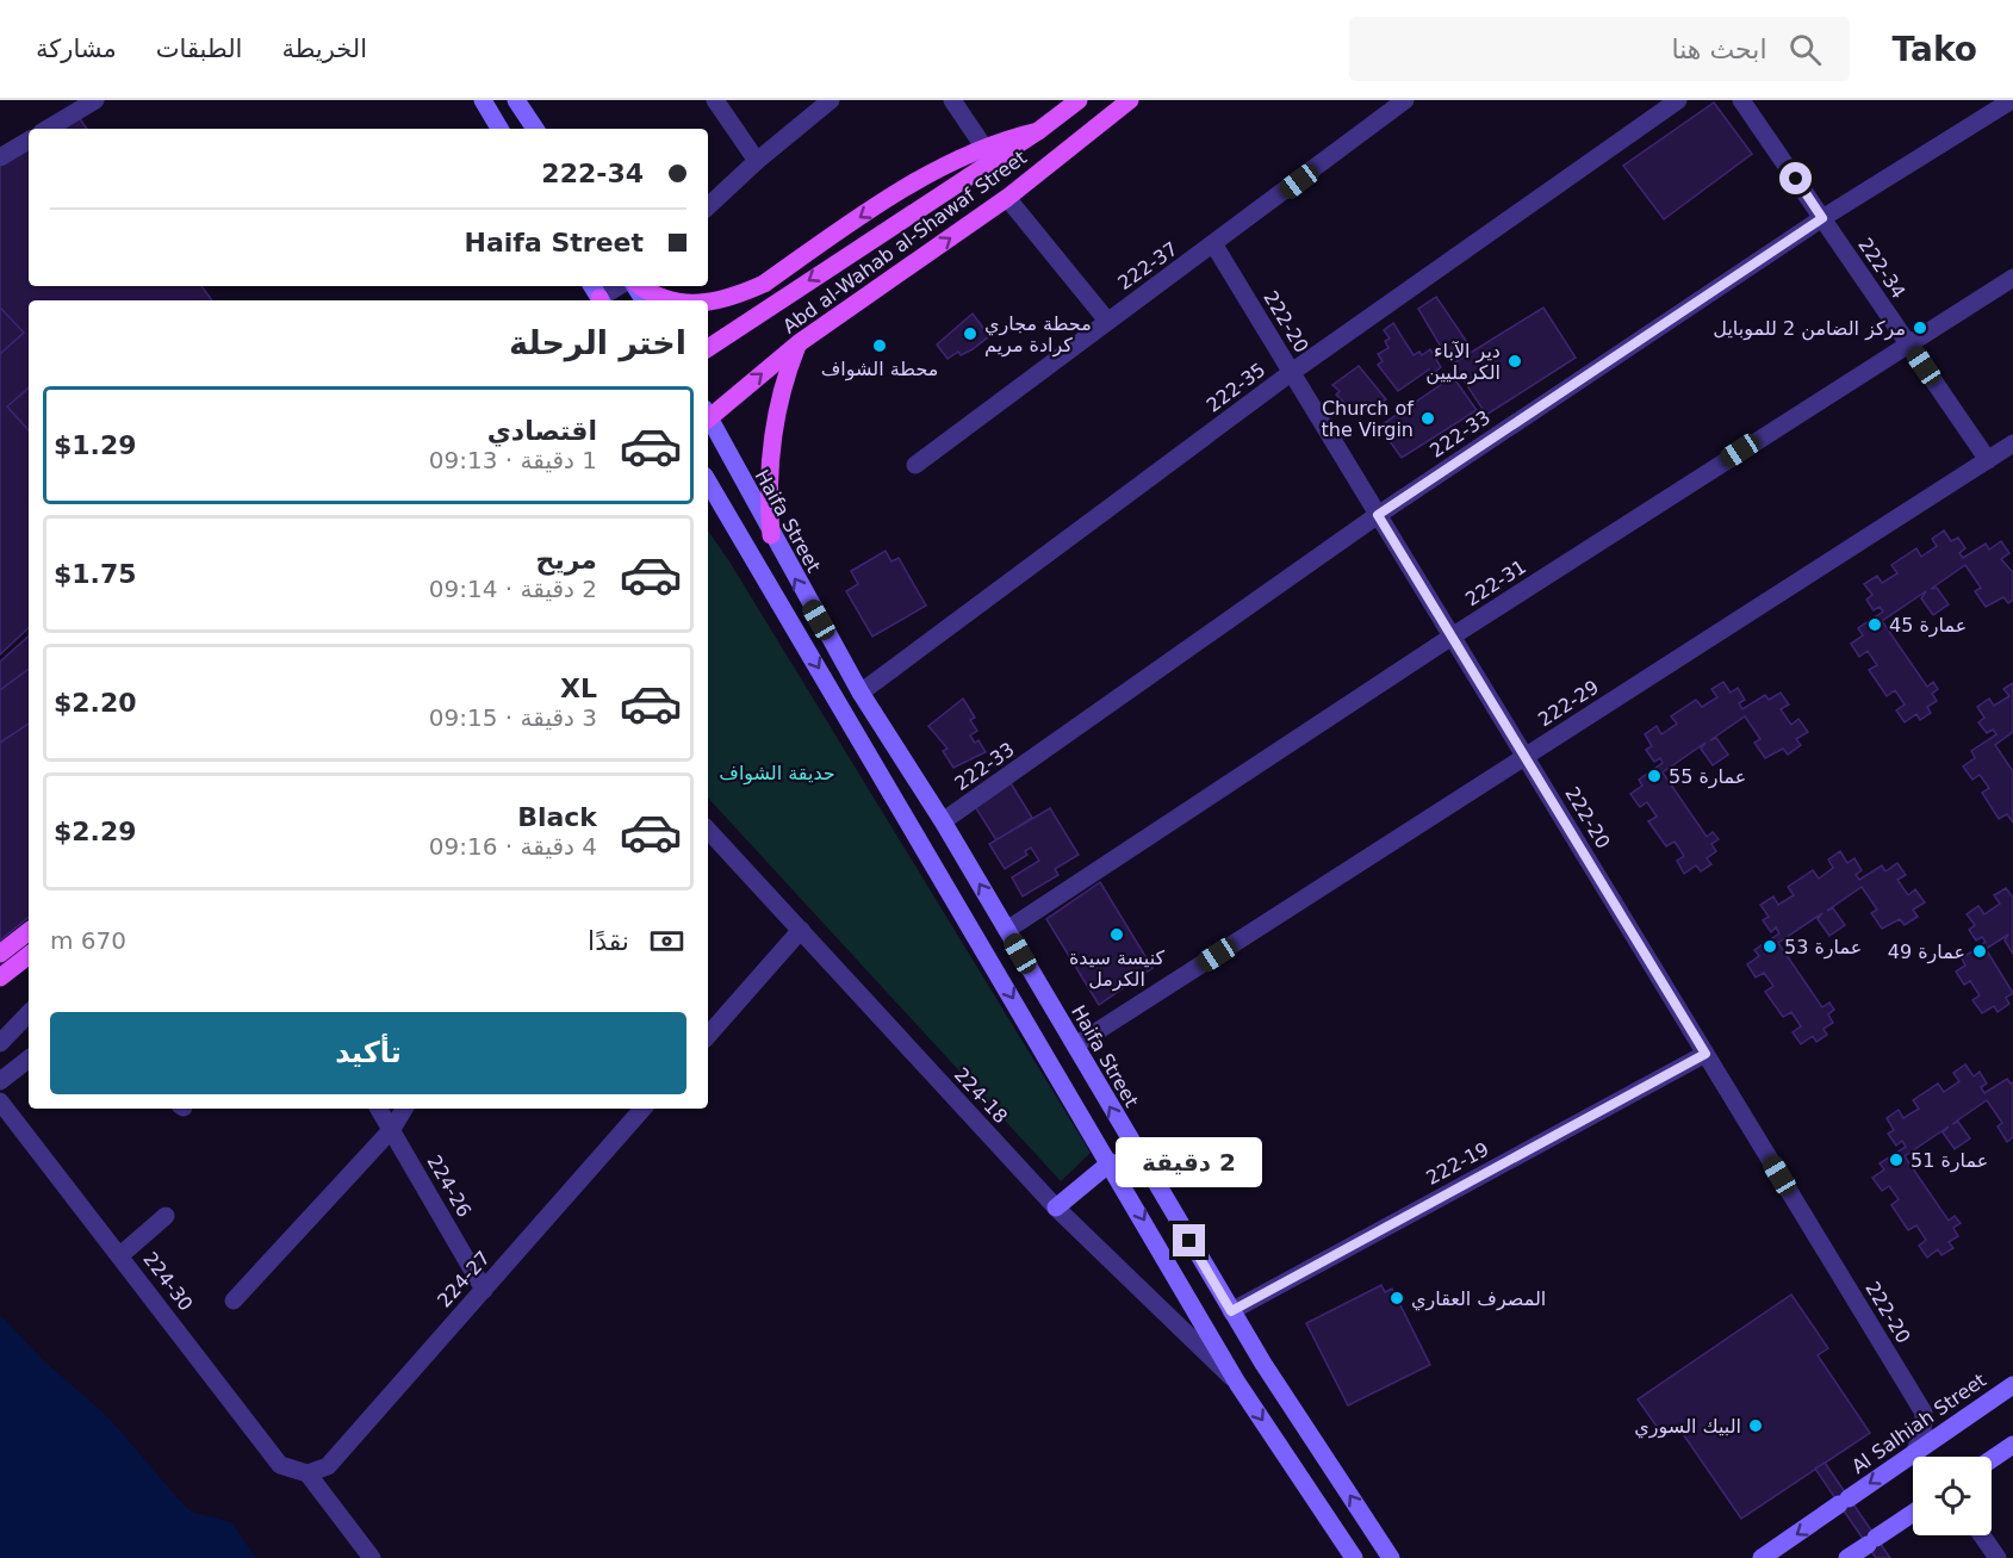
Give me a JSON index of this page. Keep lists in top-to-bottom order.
{
  "streets": {
    "main road": ["Abd al-Wahab al-Shawaf Street", "Haifa Street", "Al Salhiah Street"],
    "street": [
      "222-37",
      "222-34",
      "222-20",
      "222-35",
      "222-33",
      "222-31",
      "222-29",
      "224-18",
      "222-19",
      "224-26",
      "224-27",
      "224-30"
    ]
  },
  "crossings": [
    ["222-37", "222-20"],
    ["222-34", "222-33"],
    ["222-34", "222-31"],
    ["222-34", "222-29"],
    ["222-20", "222-35"],
    ["222-20", "222-33"],
    ["222-20", "222-31"],
    ["222-20", "222-29"],
    ["222-20", "222-19"],
    ["222-35", "Haifa Street"],
    ["222-33", "Haifa Street"],
    ["Haifa Street", "222-31"],
    ["Haifa Street", "222-29"],
    ["Haifa Street", "222-19"],
    ["224-26", "224-27"],
    ["224-27", "224-30"]
  ],
  "parks": ["حديقة الشواف"],
  "places": [
    "مركز الضامن 2 للموبايل",
    "محطة مجاري كرادة مريم",
    "محطة الشواف",
    "دير الآباء الكرمليين",
    "Church of the Virgin",
    "عمارة 45",
    "عمارة 55",
    "كنيسة سيدة الكرمل",
    "عمارة 53",
    "عمارة 49",
    "عمارة 51",
    "المصرف العقاري",
    "البيك السوري"
  ],
  "page": {
    "header": "Tako",
    "search": "ابحث هنا",
    "nav": ["الخريطة", "الطبقات", "مشاركة"],
    "banner": ["222-34", "Haifa Street"],
    "heading": "اختر الرحلة",
    "list": [
      {
        "name": "اقتصادي",
        "note": "1 دقيقة · 09:13",
        "value": "$1.29"
      },
      {
        "name": "مريح",
        "note": "2 دقيقة · 09:14",
        "value": "$1.75"
      },
      {
        "name": "XL",
        "note": "3 دقيقة · 09:15",
        "value": "$2.20"
      },
      {
        "name": "Black",
        "note": "4 دقيقة · 09:16",
        "value": "$2.29"
      }
    ],
    "pay": ["نقدًا", "670 m"],
    "buttons": "تأكيد",
    "bubble": "2 دقيقة"
  }
}
